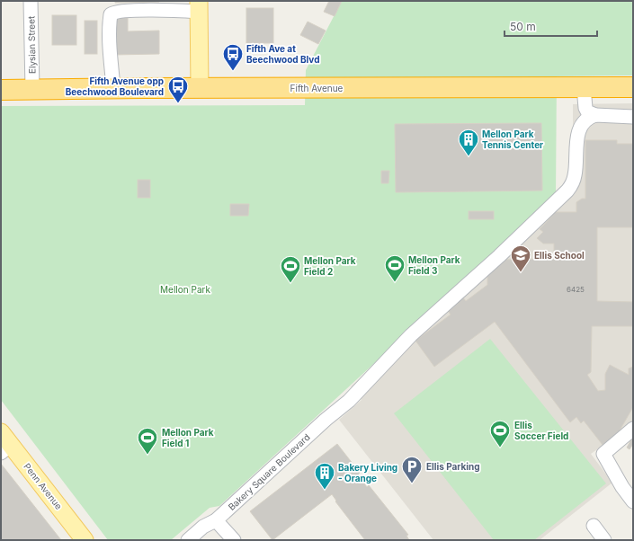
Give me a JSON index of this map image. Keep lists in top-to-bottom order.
{
  "streets": {
    "highway": ["Fifth Avenue"],
    "main road": ["Penn Avenue"],
    "street": ["Elysian Street", "Bakery Square Boulevard"]
  },
  "crossings": [
    ["Elysian Street", "Fifth Avenue"]
  ],
  "parks": ["Mellon Park"],
  "places": {
    "bus stop": ["Fifth Ave at Beechwood Blvd", "Fifth Avenue opp Beechwood Boulevard"],
    "building": ["Mellon Park Tennis Center", "Bakery Living - Orange"],
    "school or university": ["Ellis School"],
    "sports": [
      "Mellon Park Field 3",
      "Mellon Park Field 2",
      "Ellis Soccer Field",
      "Mellon Park Field 1"
    ],
    "parking": ["Ellis Parking"]
  },
  "house_numbers": ["6425"],
  "scale_bar": "50 m"
}
